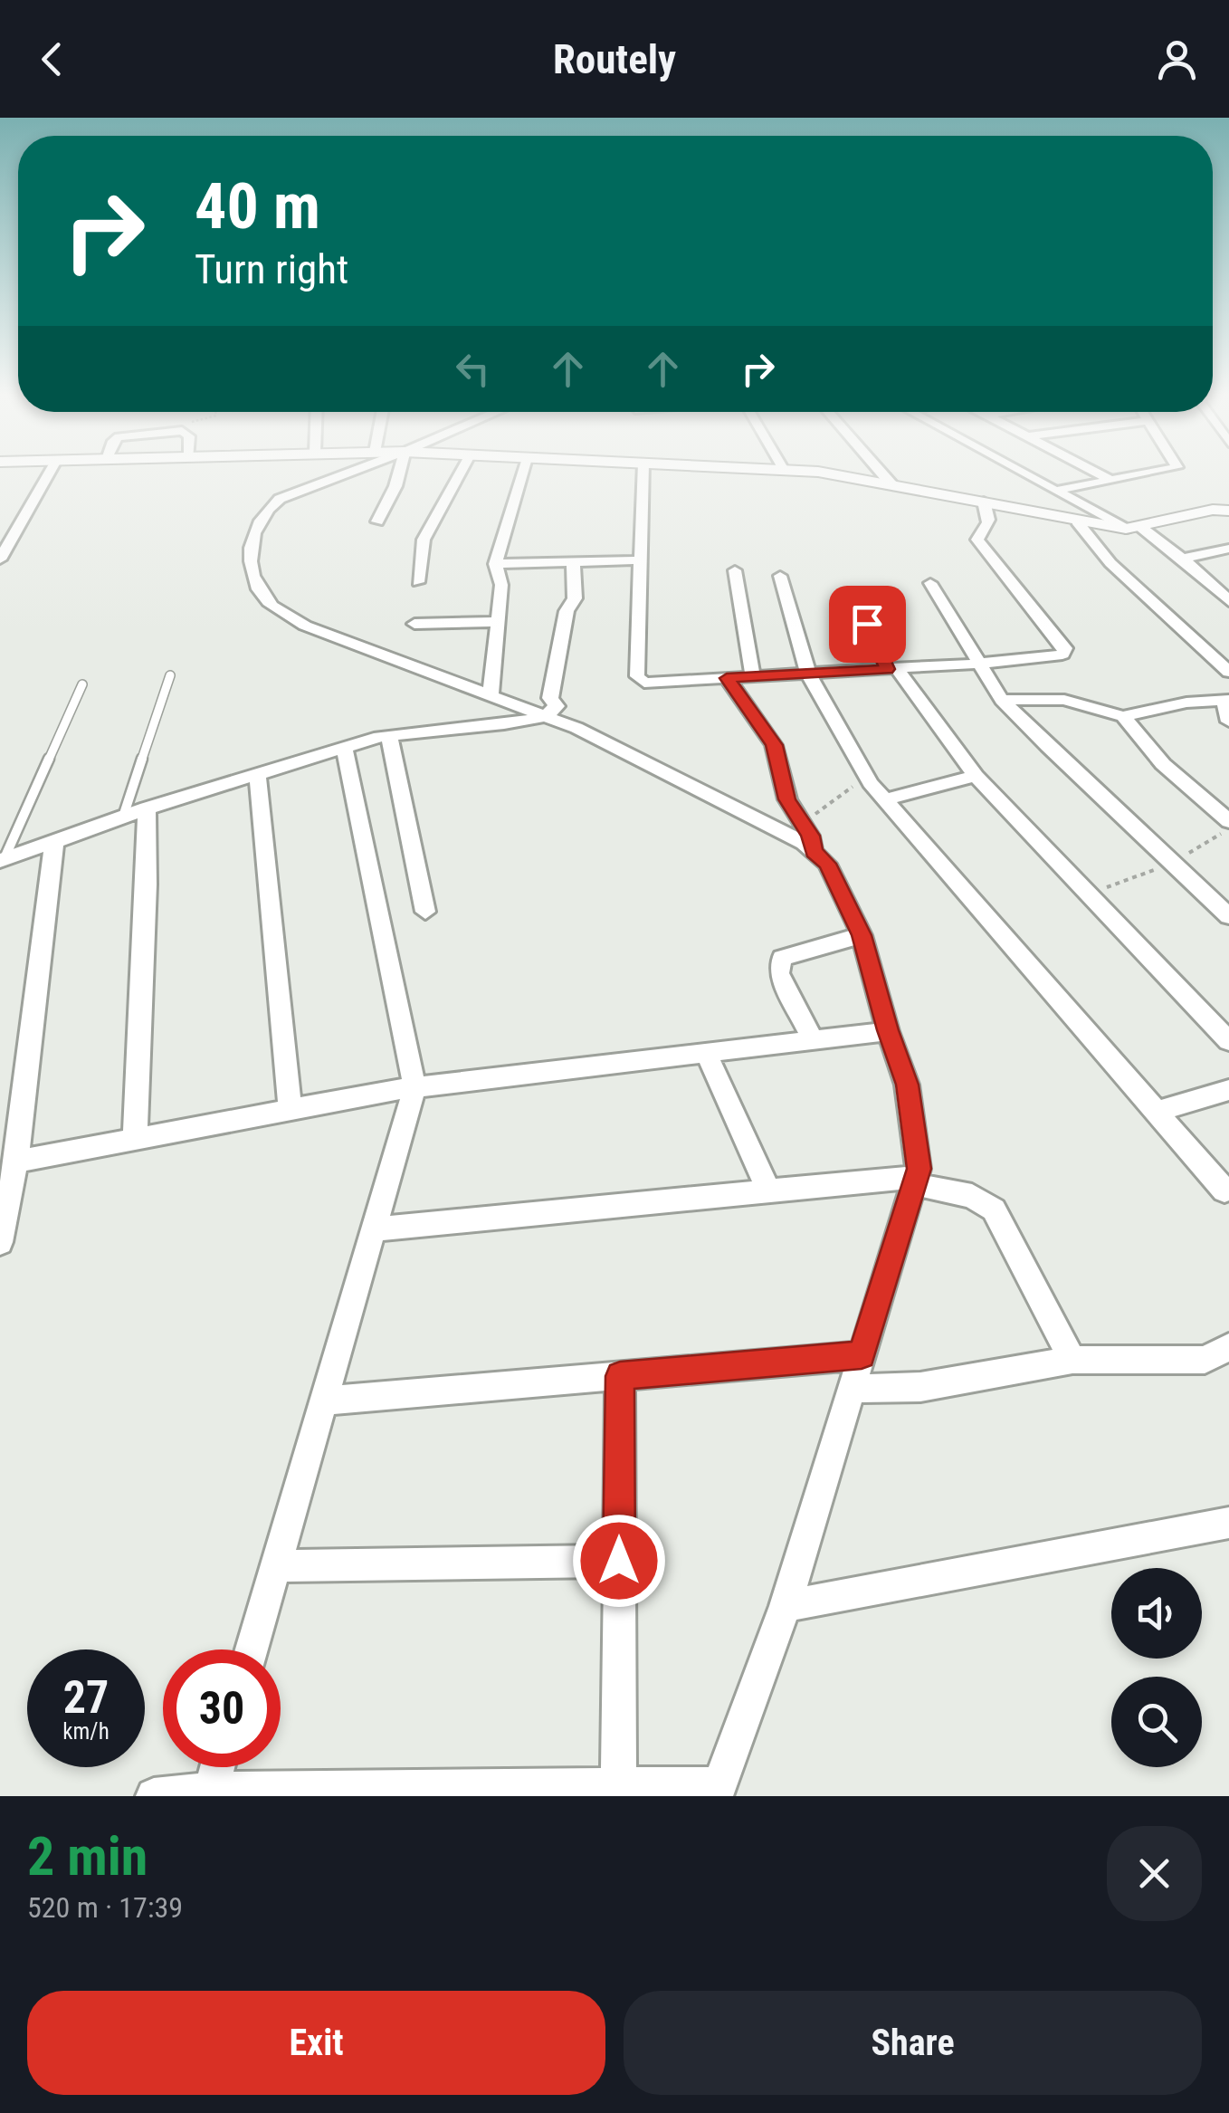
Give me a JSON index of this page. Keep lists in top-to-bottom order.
{
  "page": {
    "header": "Routely",
    "turn": ["40 m", "Turn right"],
    "speed": "27 km/h",
    "limit": "30",
    "heading": ["2 min", "520 m · 17:39"],
    "buttons": ["Exit", "Share"]
  }
}
